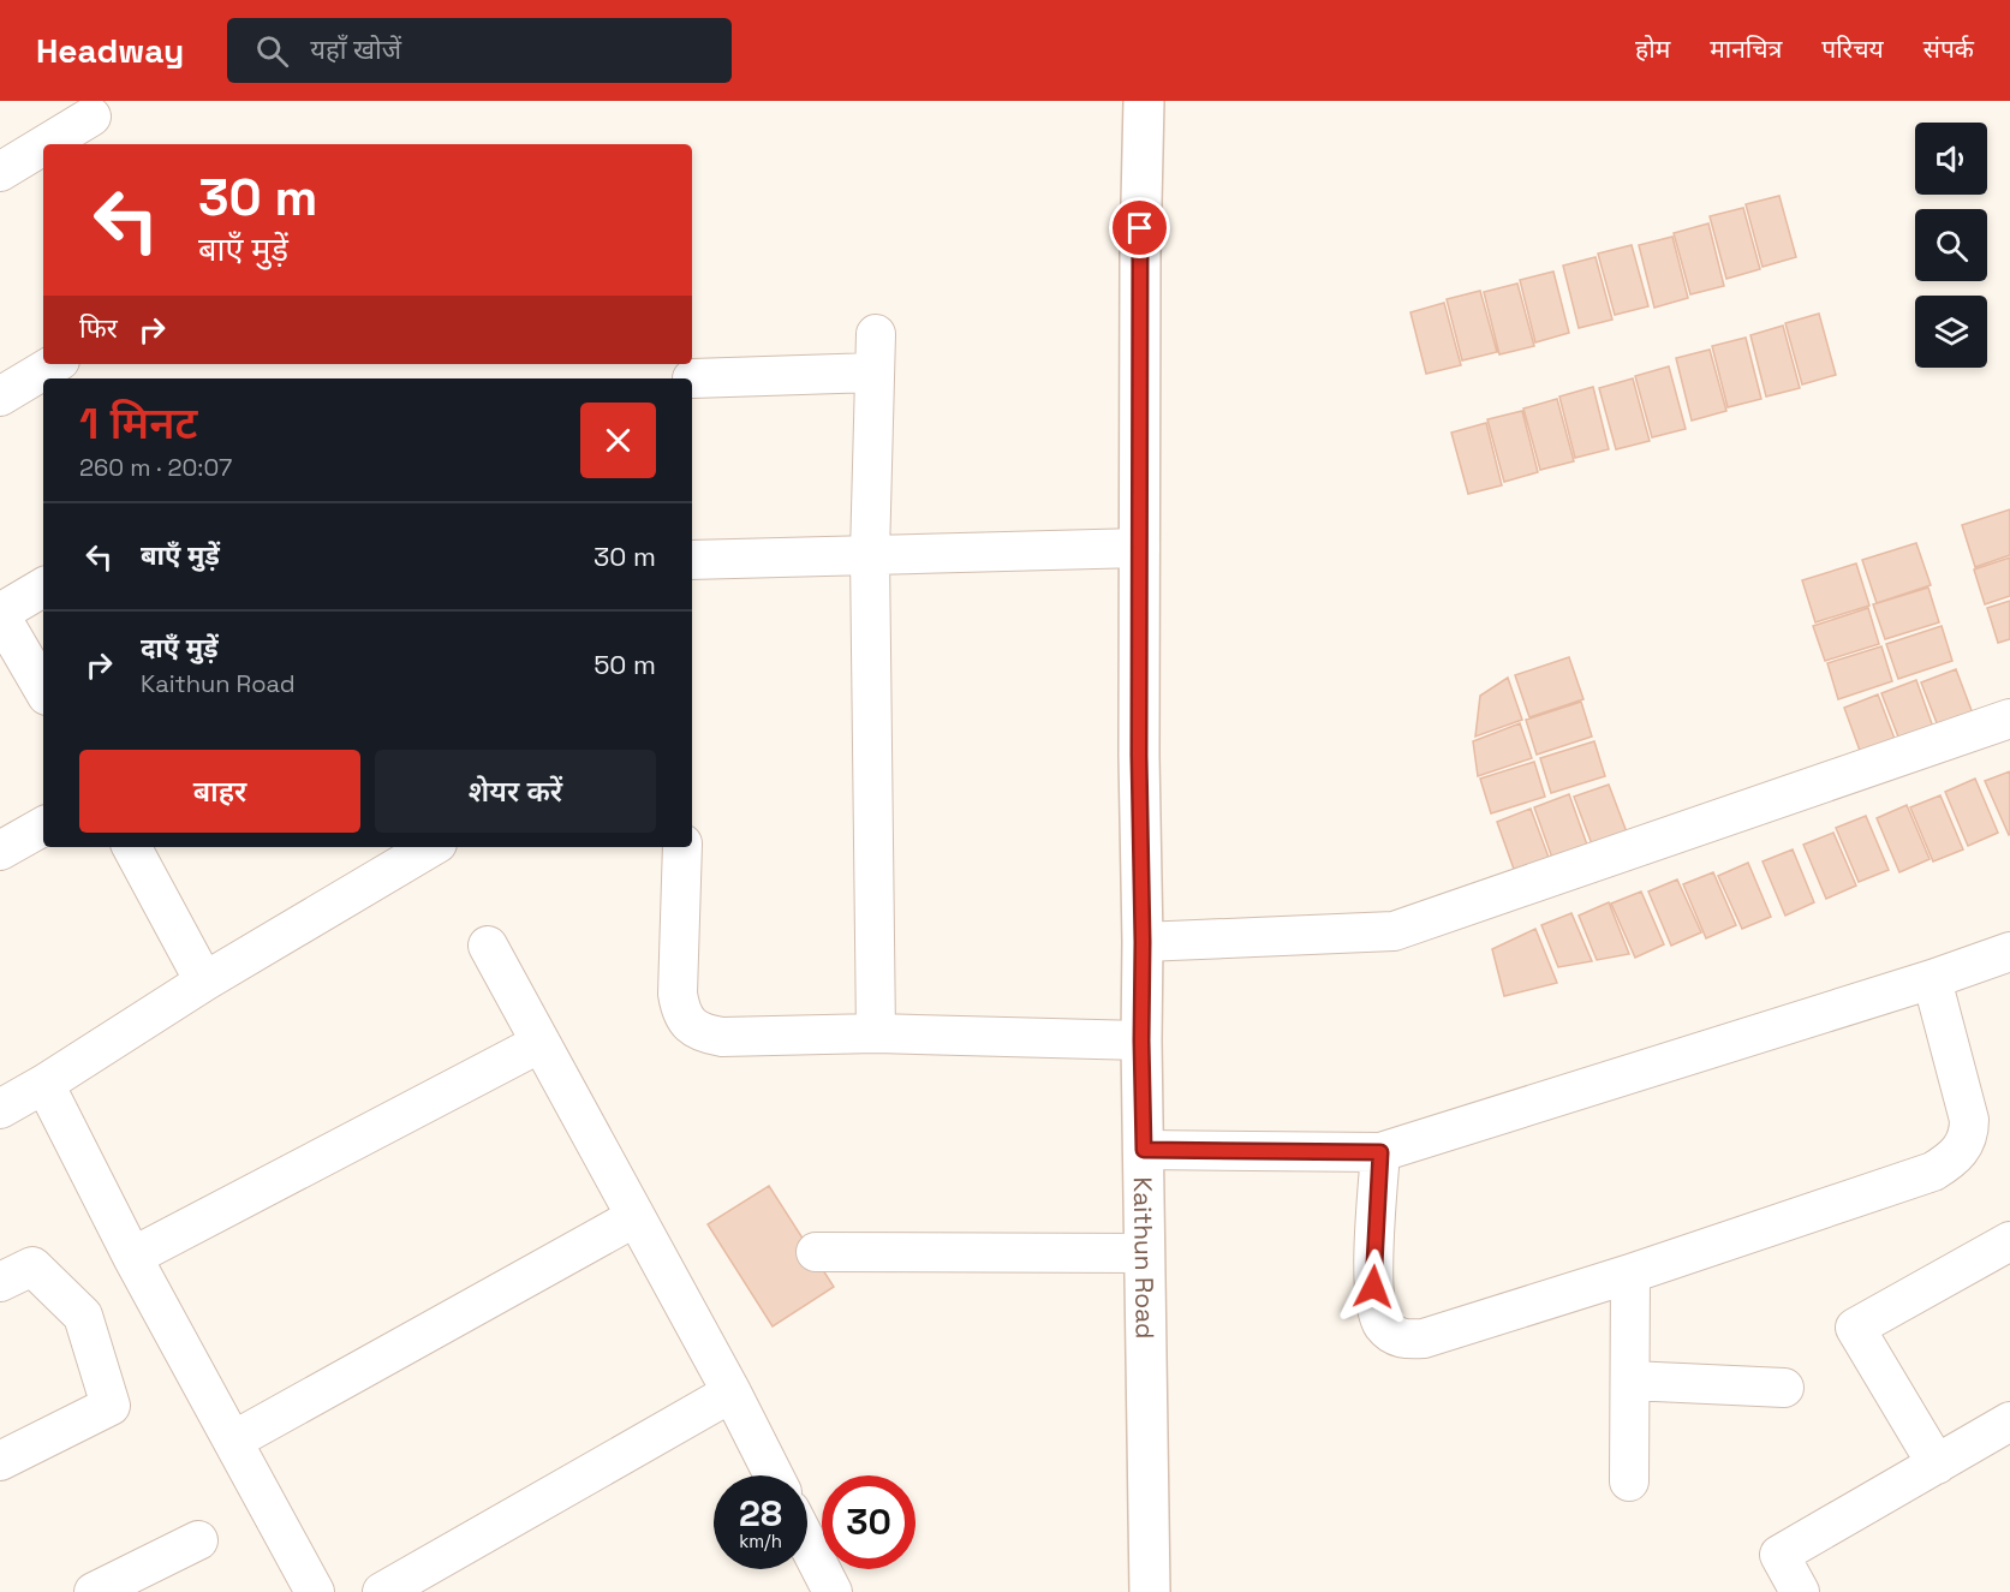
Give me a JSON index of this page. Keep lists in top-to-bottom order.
{
  "streets": {
    "street": ["Kaithun Road"]
  },
  "page": {
    "header": "Headway",
    "search": "यहाँ खोजें",
    "nav": [
      "होम",
      "मानचित्र",
      "परिचय",
      "संपर्क"
    ],
    "turn": ["30 m", "बाएँ मुड़ें"],
    "then": "फिर",
    "heading": ["1 मिनट", "260 m · 20:07"],
    "list": [
      {
        "name": "बाएँ मुड़ें",
        "value": "30 m"
      },
      {
        "name": "दाएँ मुड़ें",
        "note": "Kaithun Road",
        "value": "50 m"
      }
    ],
    "buttons": ["बाहर", "शेयर करें"],
    "speed": "28 km/h",
    "limit": "30"
  }
}
